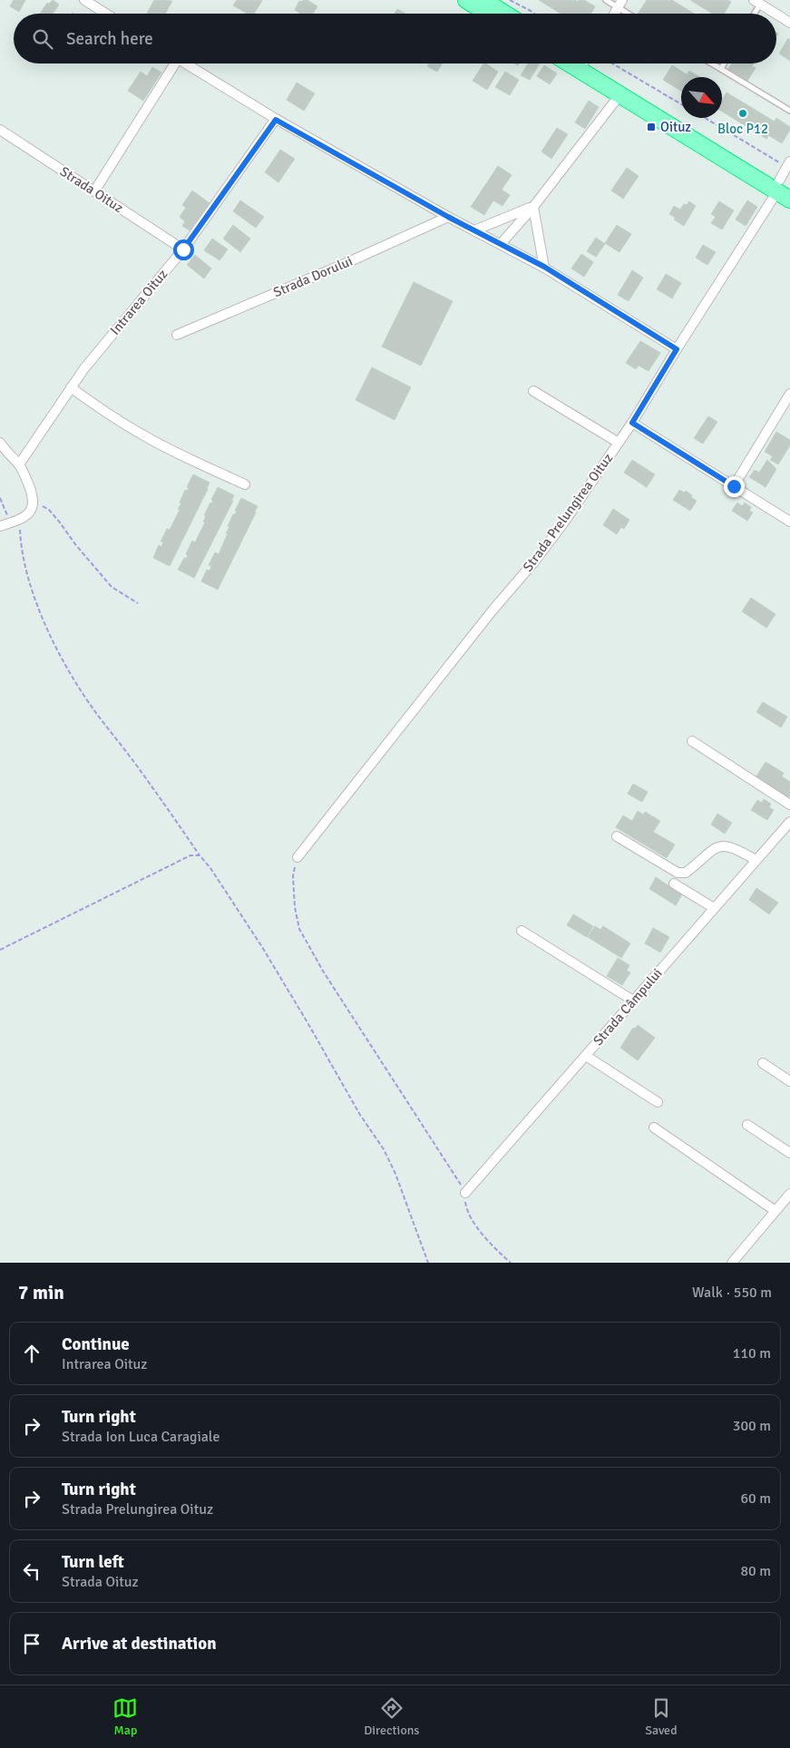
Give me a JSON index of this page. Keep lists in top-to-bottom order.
{
  "streets": {
    "street": [
      "Strada Oituz",
      "Strada Dorului",
      "Intrarea Oituz",
      "Strada Prelungirea Oituz",
      "Strada Câmpului"
    ]
  },
  "crossings": [
    ["Strada Oituz", "Intrarea Oituz"]
  ],
  "places": {
    "other": ["Bloc P12"],
    "transit": ["Oituz"]
  },
  "north": "bottom right",
  "page": {
    "search": "Search here",
    "heading": ["7 min", "Walk · 550 m"],
    "list": [
      ["Continue", "Intrarea Oituz", "110 m"],
      ["Turn right", "Strada Ion Luca Caragiale", "300 m"],
      ["Turn right", "Strada Prelungirea Oituz", "60 m"],
      ["Turn left", "Strada Oituz", "80 m"],
      "Arrive at destination"
    ],
    "nav": ["Map", "Directions", "Saved"]
  }
}
